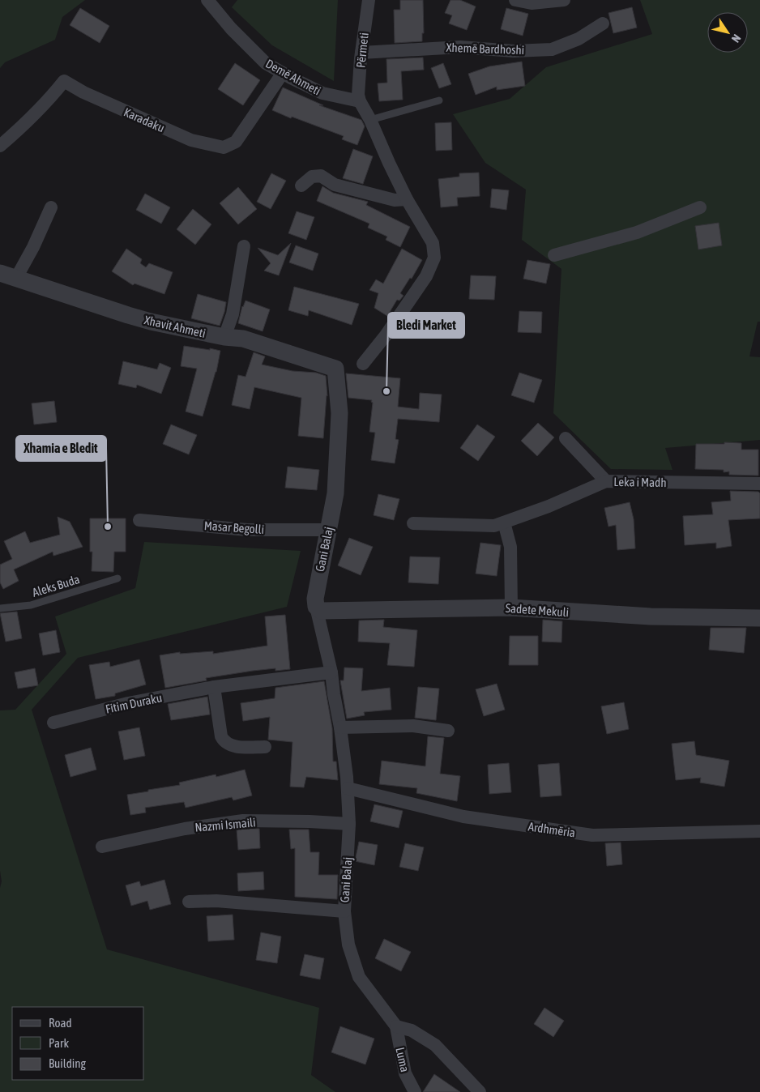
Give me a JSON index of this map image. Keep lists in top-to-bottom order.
{
  "streets": {
    "street": [
      "Xhemë Bardhoshi",
      "Përmeti",
      "Demë Ahmeti",
      "Karadaku",
      "Xhavit Ahmeti",
      "Leka i Madh",
      "Masar Begolli",
      "Gani Balaj",
      "Sadete Mekuli",
      "Fitim Duraku",
      "Nazmi Ismaili",
      "Ardhmëria",
      "Luma"
    ],
    "lane": ["Aleks Buda"]
  },
  "crossings": [
    ["Xhemë Bardhoshi", "Përmeti"],
    ["Përmeti", "Demë Ahmeti"],
    ["Demë Ahmeti", "Karadaku"],
    ["Xhavit Ahmeti", "Gani Balaj"],
    ["Masar Begolli", "Gani Balaj"],
    ["Gani Balaj", "Sadete Mekuli"],
    ["Gani Balaj", "Fitim Duraku"],
    ["Gani Balaj", "Nazmi Ismaili"],
    ["Gani Balaj", "Ardhmëria"],
    ["Gani Balaj", "Luma"]
  ],
  "places": ["Bledi Market", "Xhamia e Bledit"],
  "legend": ["Road", "Park", "Building"],
  "north": "bottom right"
}
